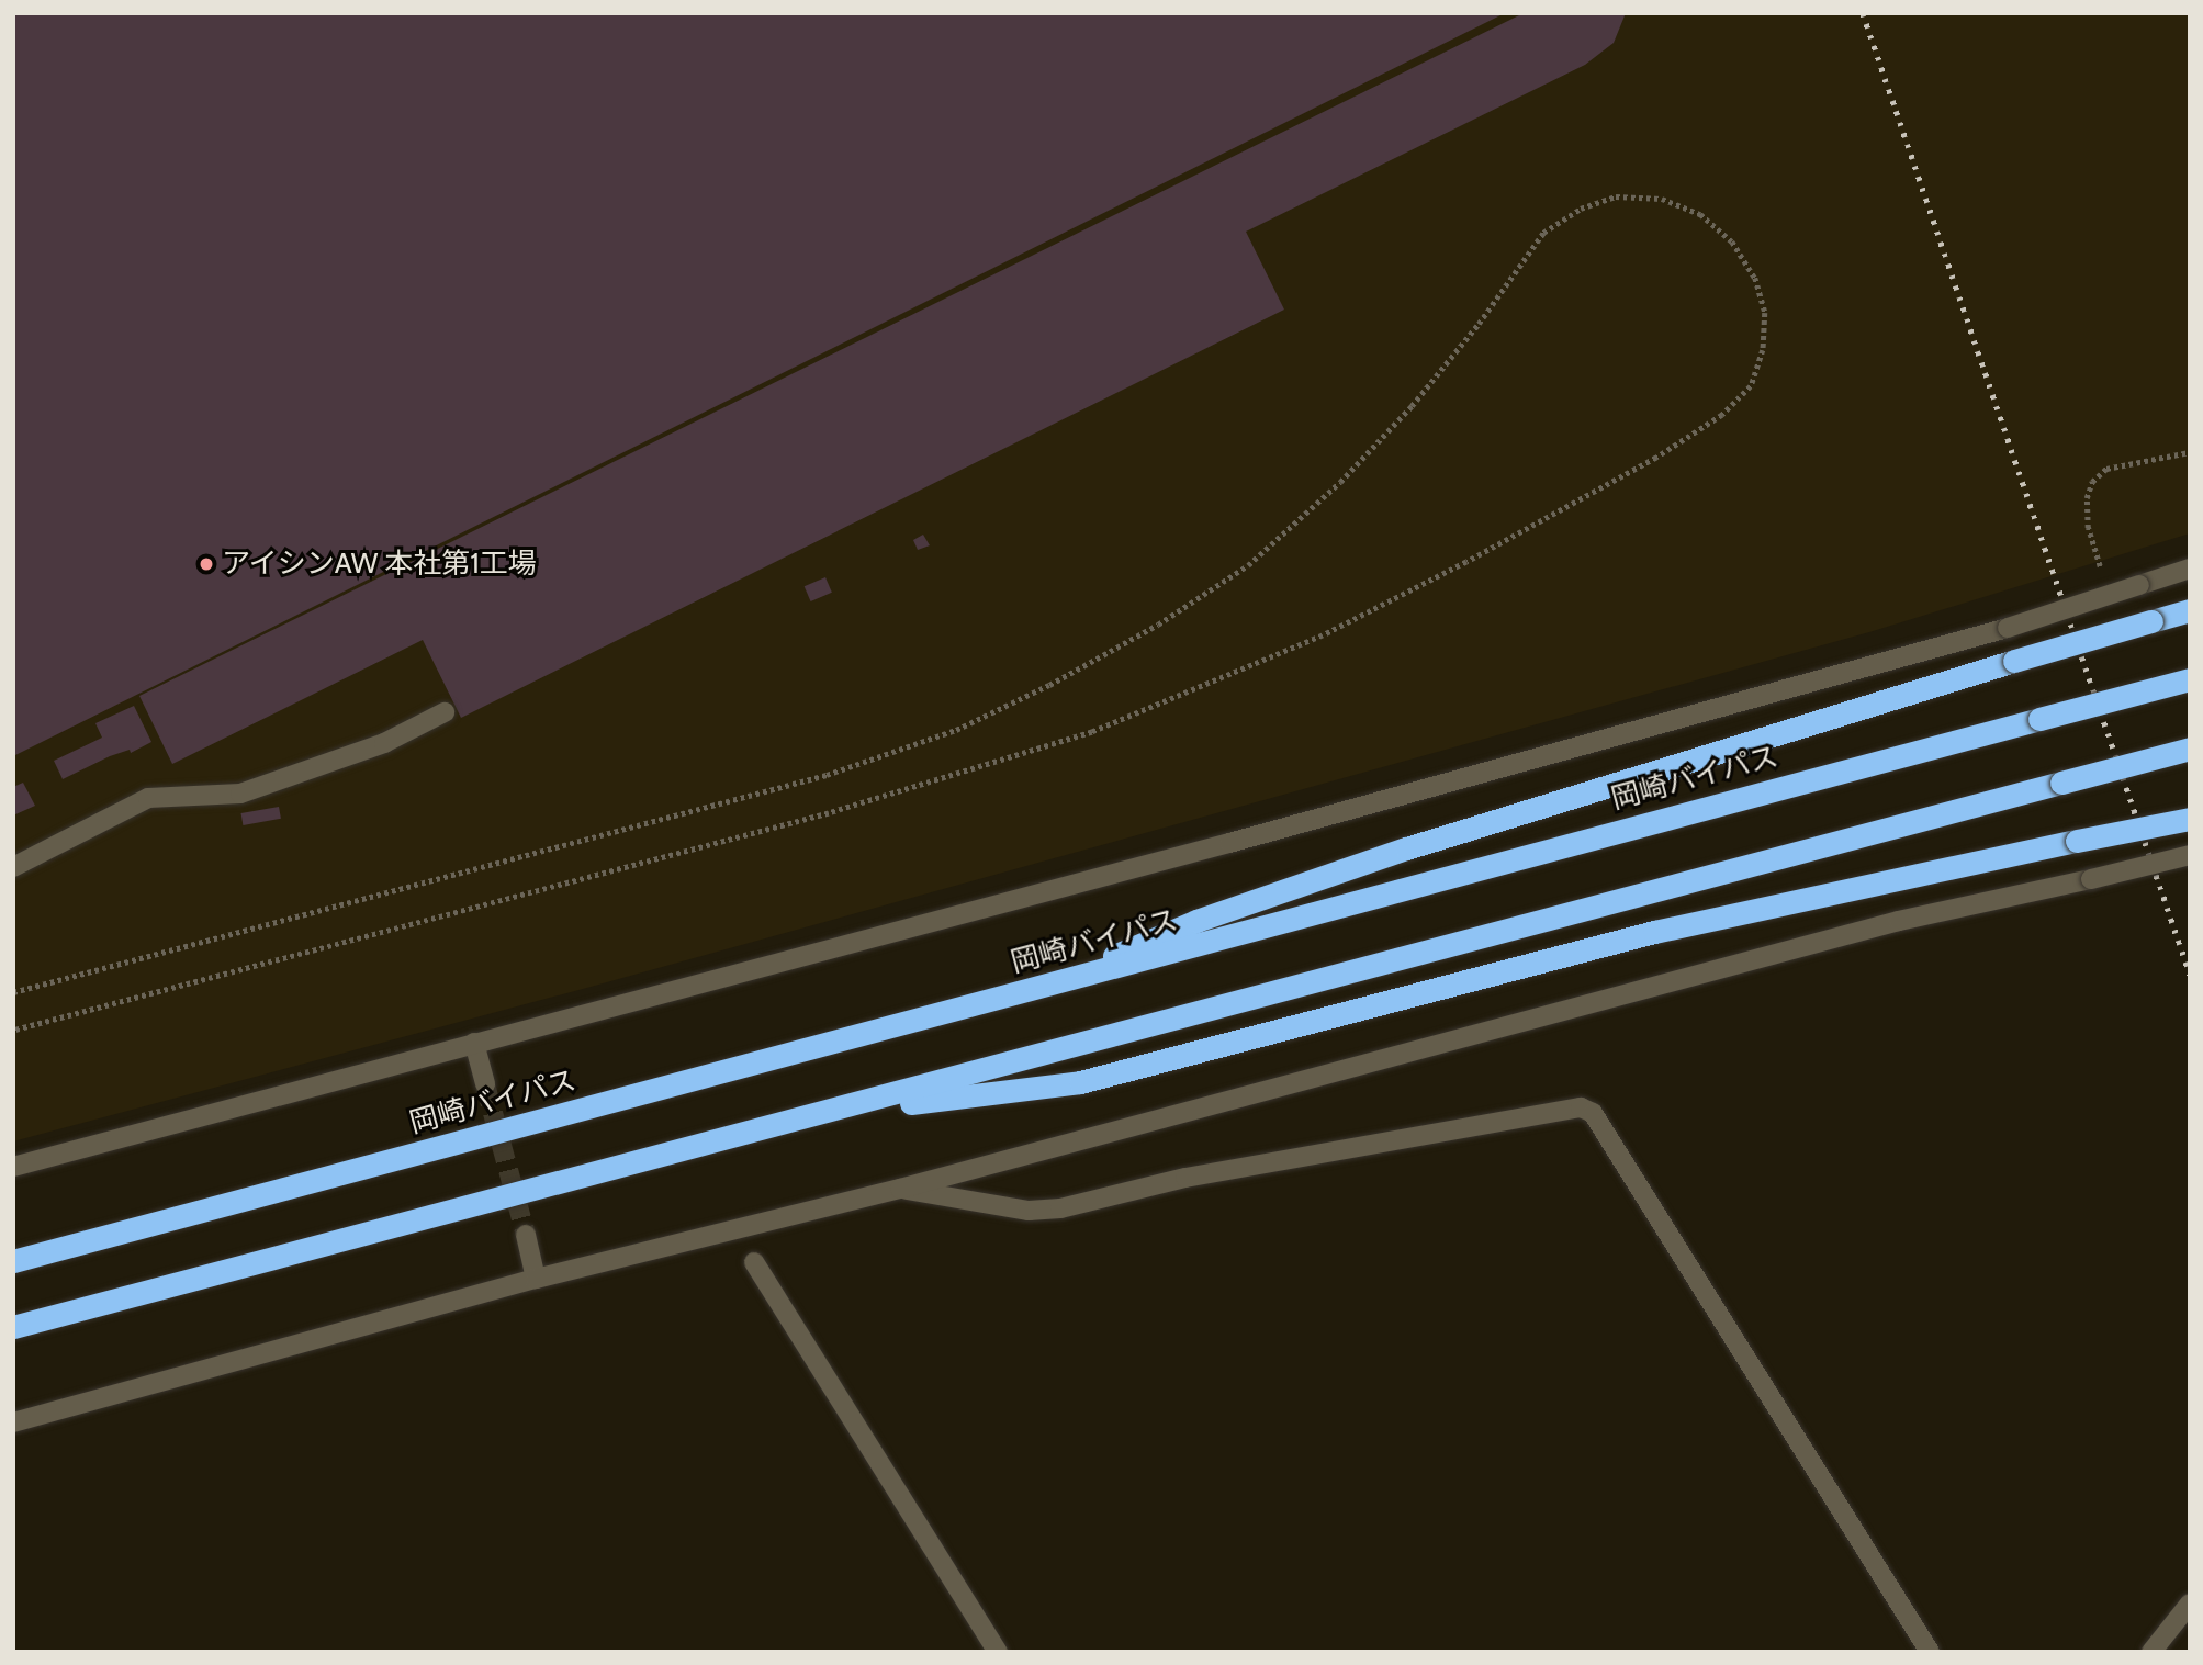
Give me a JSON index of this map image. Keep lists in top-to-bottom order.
{
  "streets": {
    "highway": ["岡崎バイパス"]
  },
  "places": ["アイシンAW 本社第1工場"]
}
